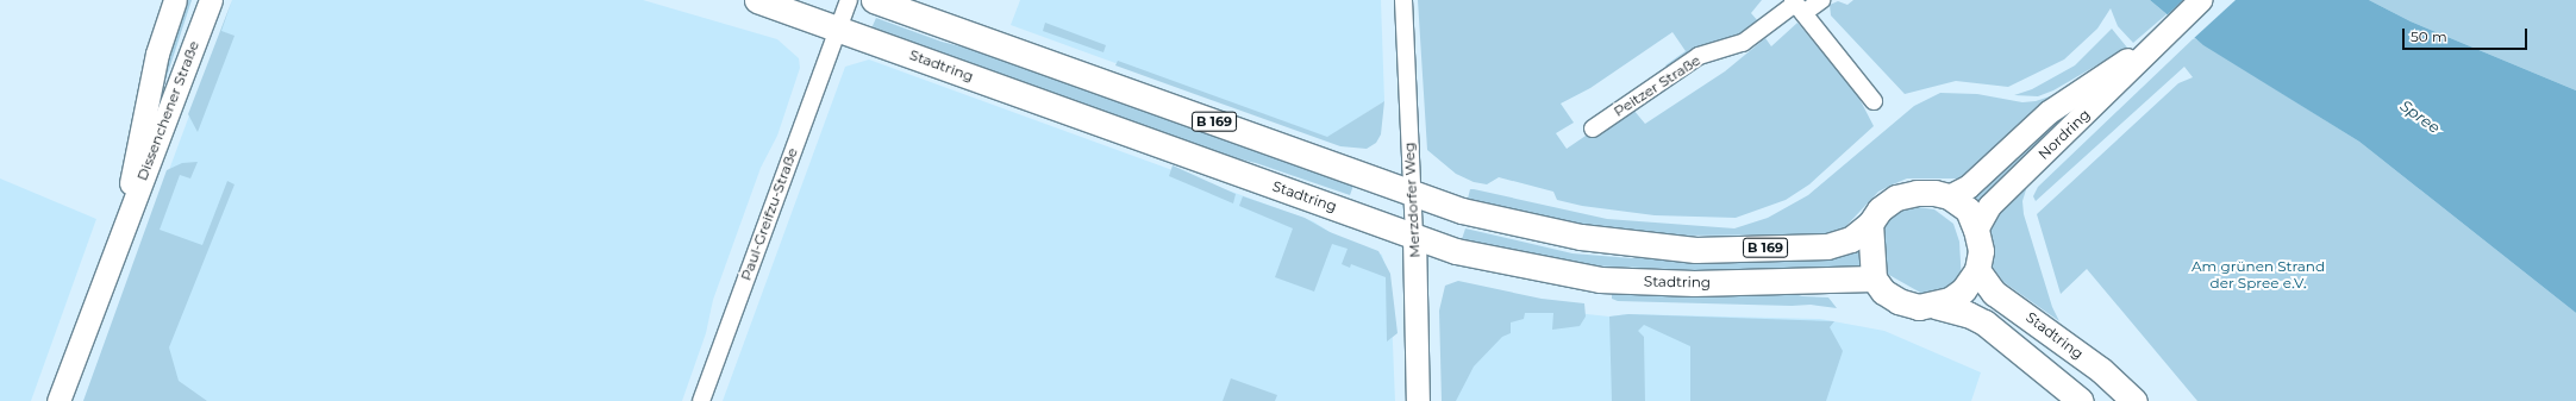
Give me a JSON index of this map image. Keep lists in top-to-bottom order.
{
  "streets": {
    "main road": [
      "Stadtring",
      "Dissenchener Straße",
      "B 169",
      "Nordring",
      "Merzdorfer Weg"
    ],
    "street": ["Peitzer Straße", "Paul-Greifzu-Straße"]
  },
  "crossings": [
    ["Stadtring", "B 169"],
    ["Stadtring", "Nordring"],
    ["Stadtring", "Merzdorfer Weg"],
    ["Stadtring", "Paul-Greifzu-Straße"],
    ["B 169", "Nordring"],
    ["B 169", "Merzdorfer Weg"]
  ],
  "water": ["Spree"],
  "parks": ["Am grünen Strand der Spree e.V."],
  "scale_bar": "50 m"
}
